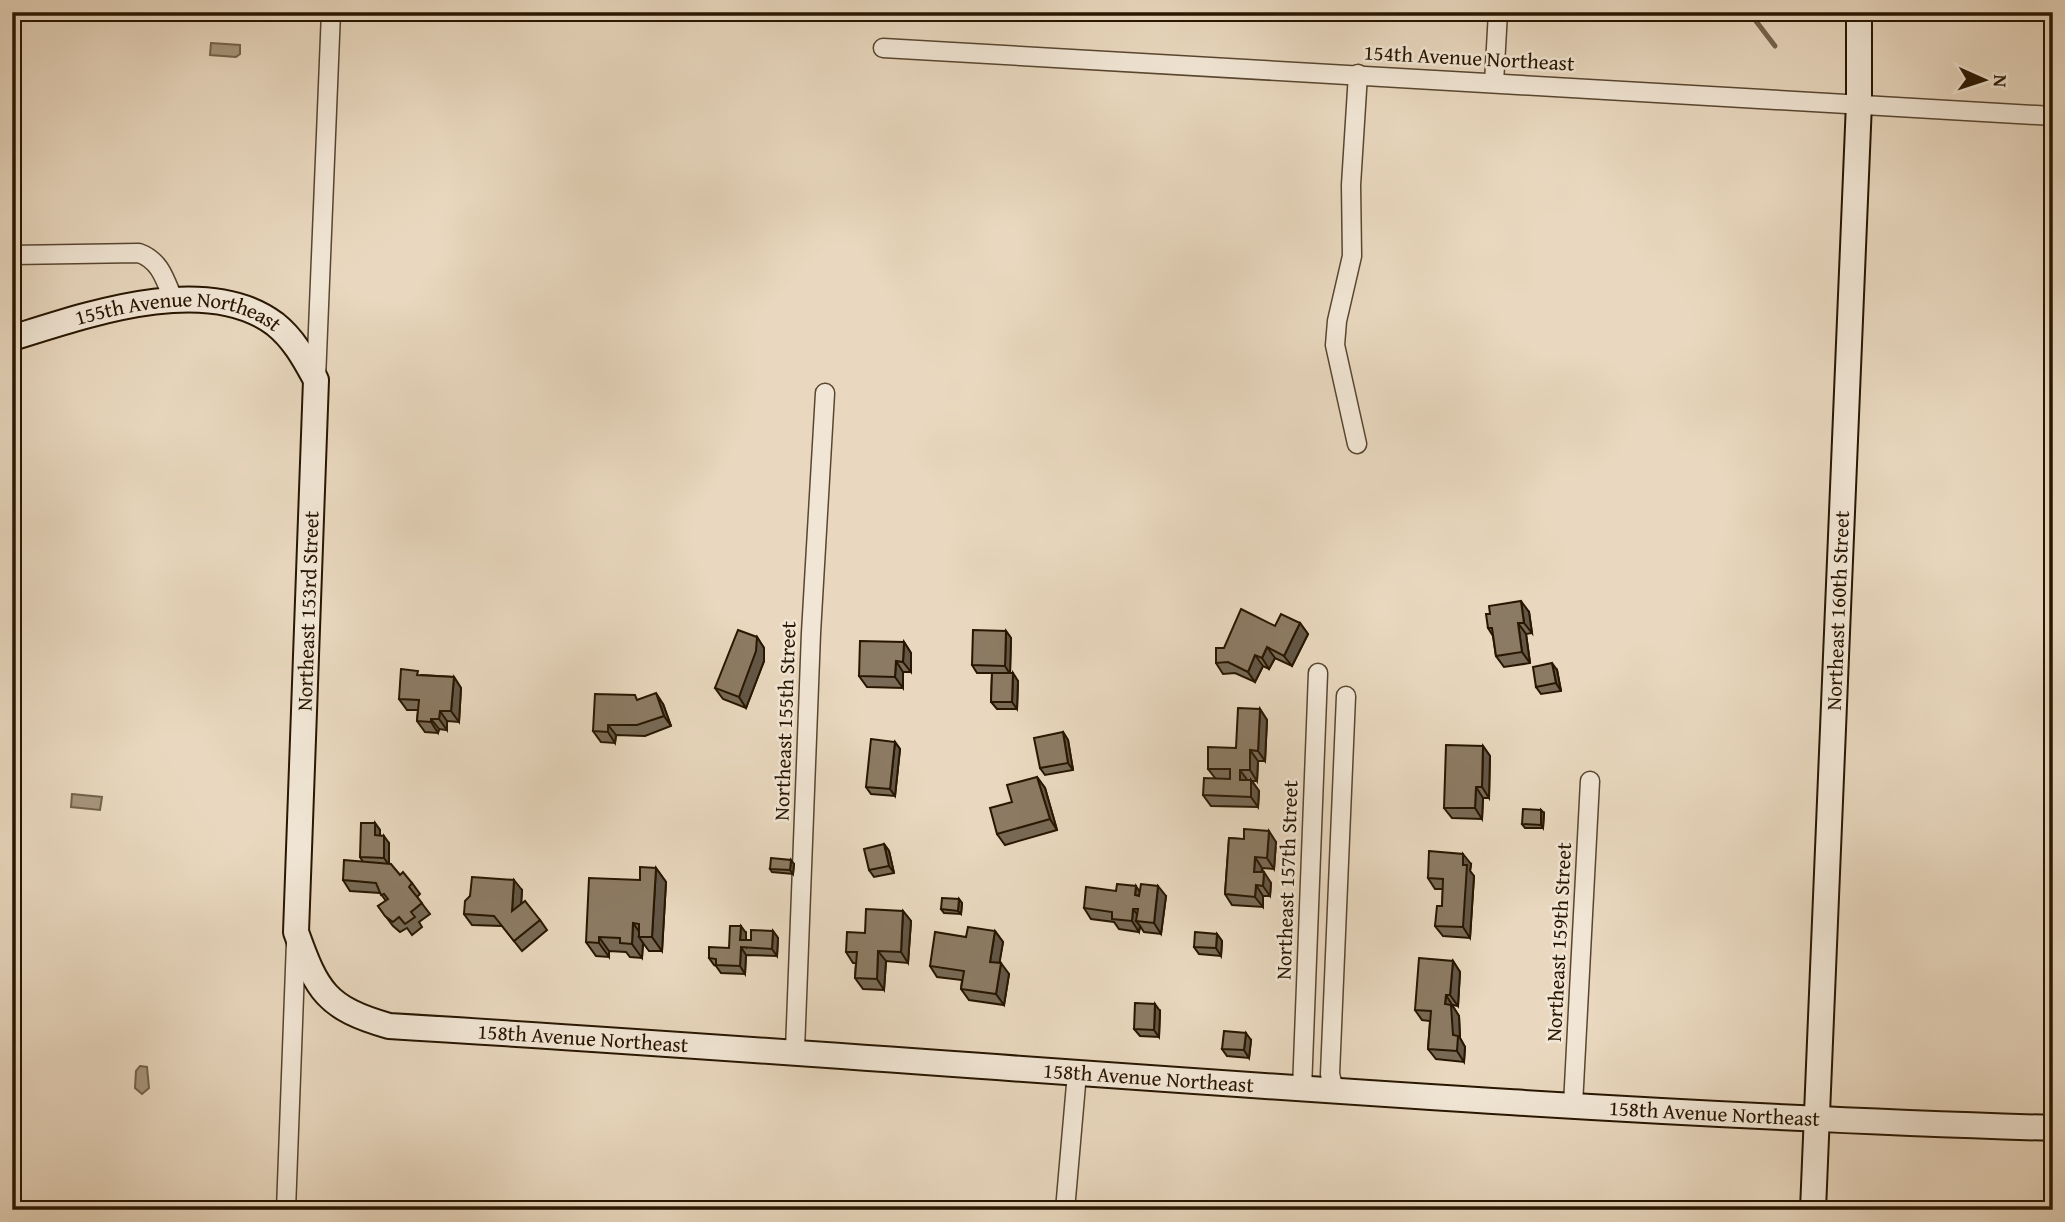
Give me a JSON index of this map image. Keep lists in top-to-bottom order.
{
  "streets": {
    "street": [
      "154th Avenue Northeast",
      "155th Avenue Northeast",
      "Northeast 153rd Street",
      "Northeast 160th Street",
      "Northeast 155th Street",
      "Northeast 157th Street",
      "Northeast 159th Street",
      "158th Avenue Northeast"
    ]
  },
  "crossings": [
    ["154th Avenue Northeast", "Northeast 160th Street"],
    ["155th Avenue Northeast", "Northeast 153rd Street"],
    ["Northeast 153rd Street", "158th Avenue Northeast"],
    ["Northeast 160th Street", "158th Avenue Northeast"],
    ["Northeast 155th Street", "158th Avenue Northeast"],
    ["Northeast 157th Street", "158th Avenue Northeast"],
    ["Northeast 159th Street", "158th Avenue Northeast"]
  ],
  "north": "right"
}
